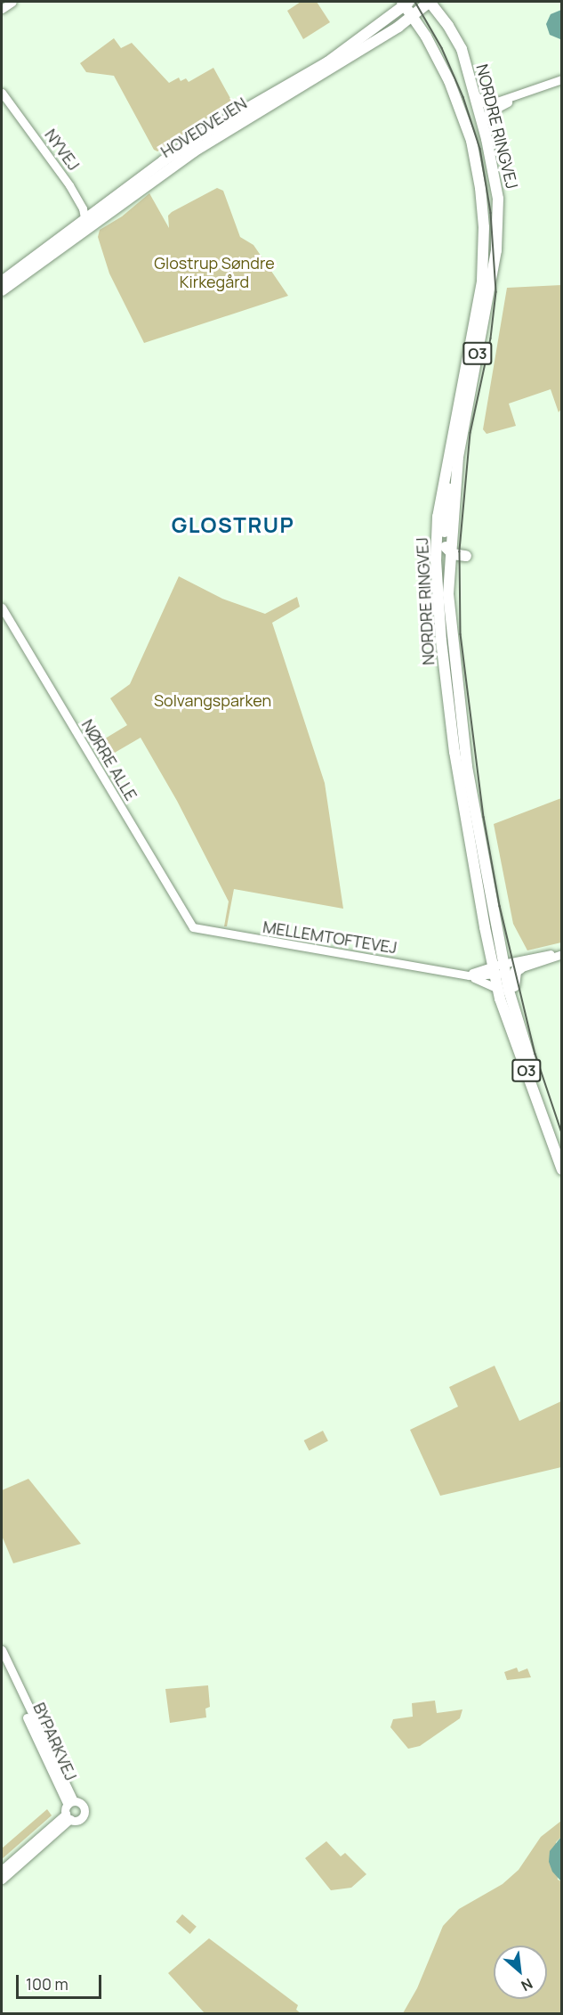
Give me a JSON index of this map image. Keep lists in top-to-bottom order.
{
  "streets": {
    "main road": ["NORDRE RINGVEJ", "HOVEDVEJEN", "O3"],
    "street": [
      "NYVEJ",
      "NØRRE ALLE",
      "MELLEMTOFTEVEJ",
      "BYPARKVEJ"
    ]
  },
  "crossings": [
    ["NORDRE RINGVEJ", "HOVEDVEJEN"],
    ["NORDRE RINGVEJ", "MELLEMTOFTEVEJ"],
    ["HOVEDVEJEN", "NYVEJ"],
    ["NØRRE ALLE", "MELLEMTOFTEVEJ"]
  ],
  "districts": ["GLOSTRUP"],
  "parks": ["Glostrup Søndre Kirkegård", "Solvangsparken"],
  "scale_bar": "100 m",
  "north": "bottom right"
}
